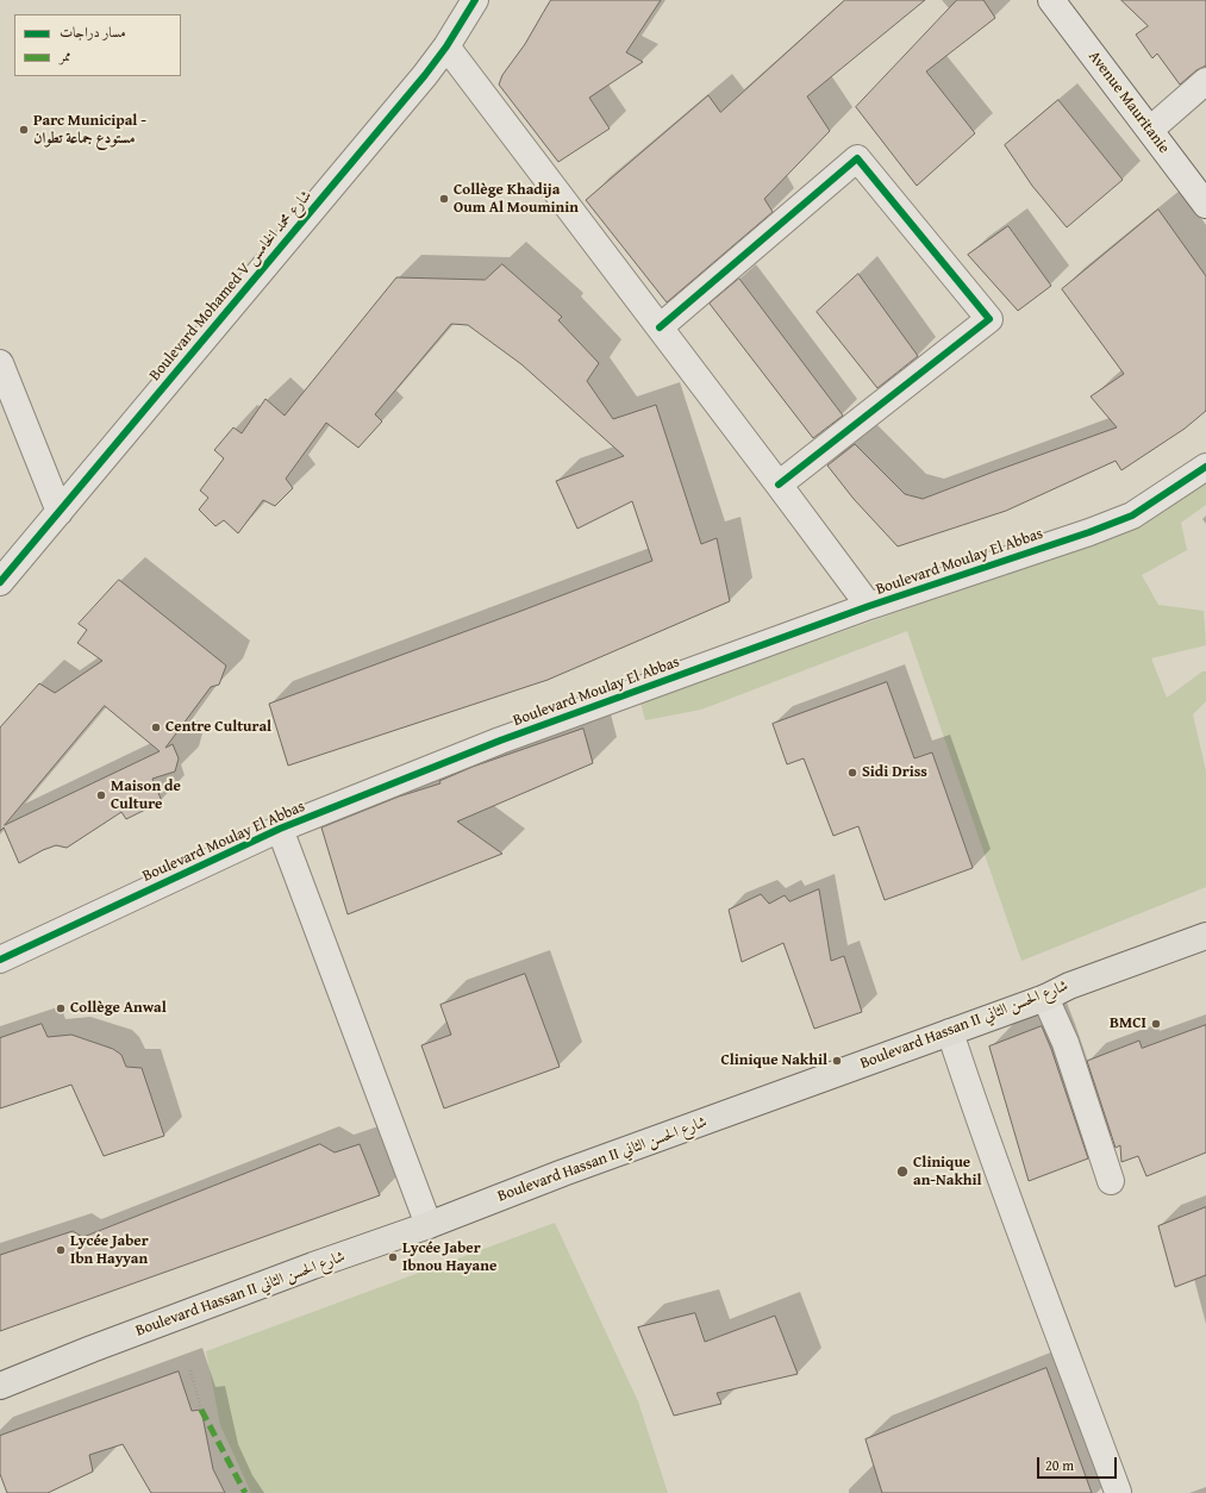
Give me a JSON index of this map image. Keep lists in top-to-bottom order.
{
  "streets": {
    "main road": ["Boulevard Hassan II شارع الحسن الثاني"],
    "street": ["Avenue Mauritanie", "Boulevard Mohamed V شارع محمد الخامس", "Boulevard Moulay El Abbas"]
  },
  "places": [
    "Parc Municipal - مستودع جماعة تطوان",
    "Collège Khadija Oum Al Mouminin",
    "Centre Cultural",
    "Sidi Driss",
    "Maison de Culture",
    "Collège Anwal",
    "BMCI",
    "Clinique Nakhil",
    "Clinique an-Nakhil",
    "Lycée Jaber Ibn Hayyan",
    "Lycée Jaber Ibnou Hayane"
  ],
  "legend": ["مسار دراجات", "ممر"],
  "scale_bar": "20 m"
}
